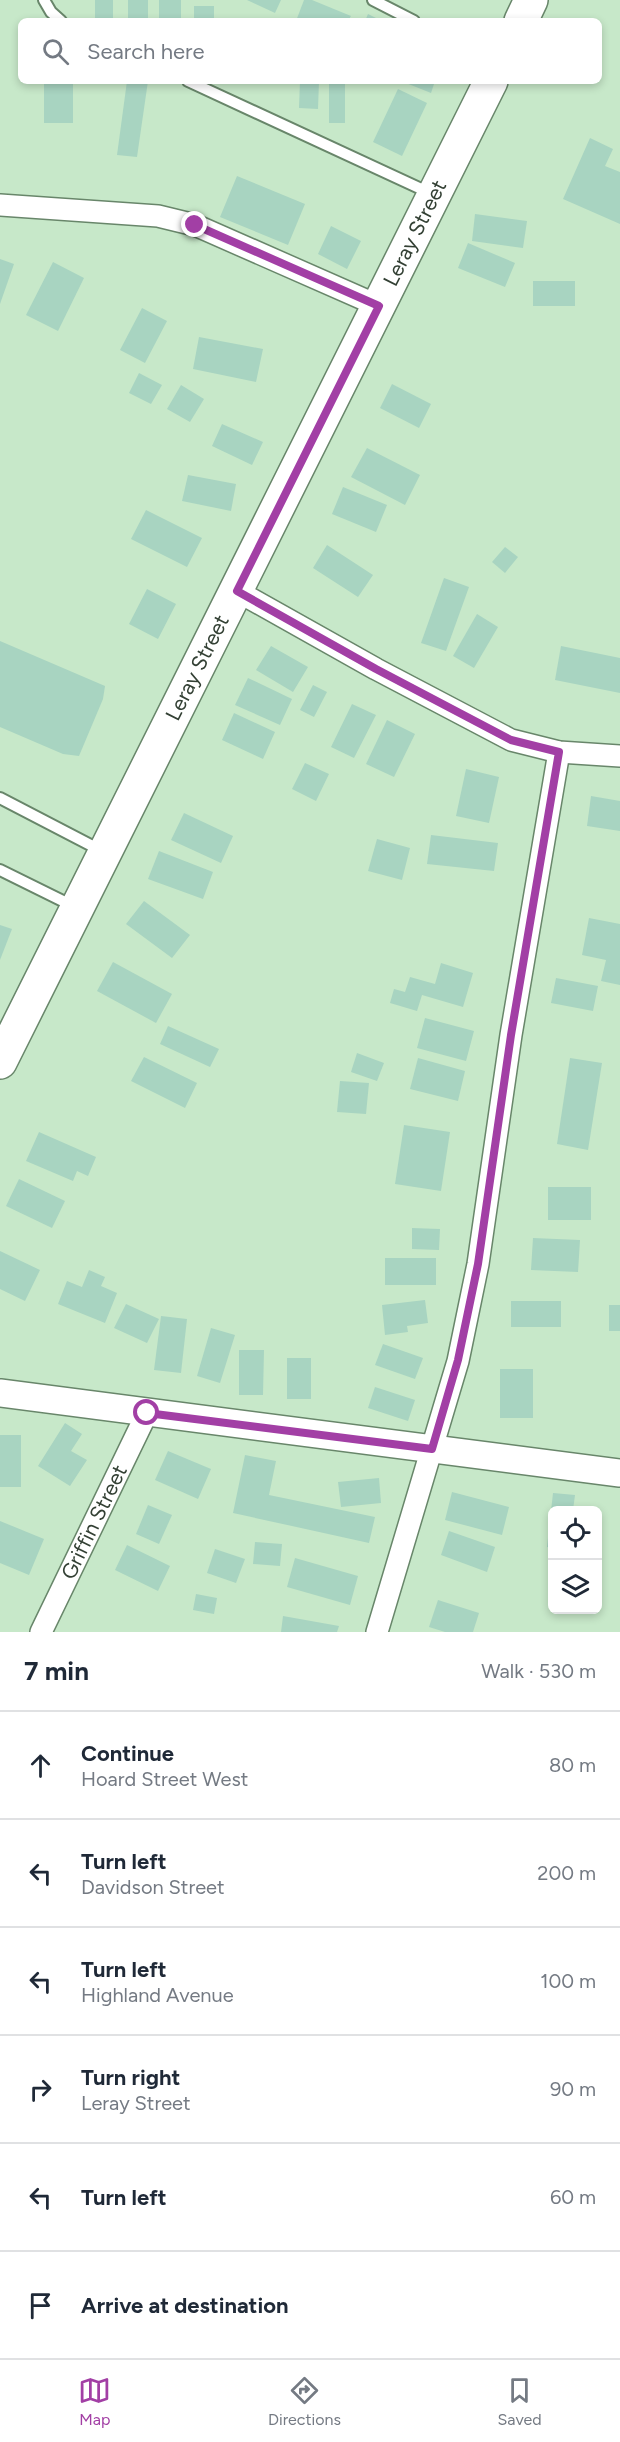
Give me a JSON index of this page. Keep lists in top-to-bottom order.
{
  "streets": {
    "main road": ["Leray Street"],
    "street": ["Griffin Street"]
  },
  "page": {
    "search": "Search here",
    "heading": ["7 min", "Walk · 530 m"],
    "list": [
      ["Continue", "Hoard Street West", "80 m"],
      ["Turn left", "Davidson Street", "200 m"],
      ["Turn left", "Highland Avenue", "100 m"],
      ["Turn right", "Leray Street", "90 m"],
      ["Turn left", "60 m"],
      "Arrive at destination"
    ],
    "nav": ["Map", "Directions", "Saved"]
  }
}
